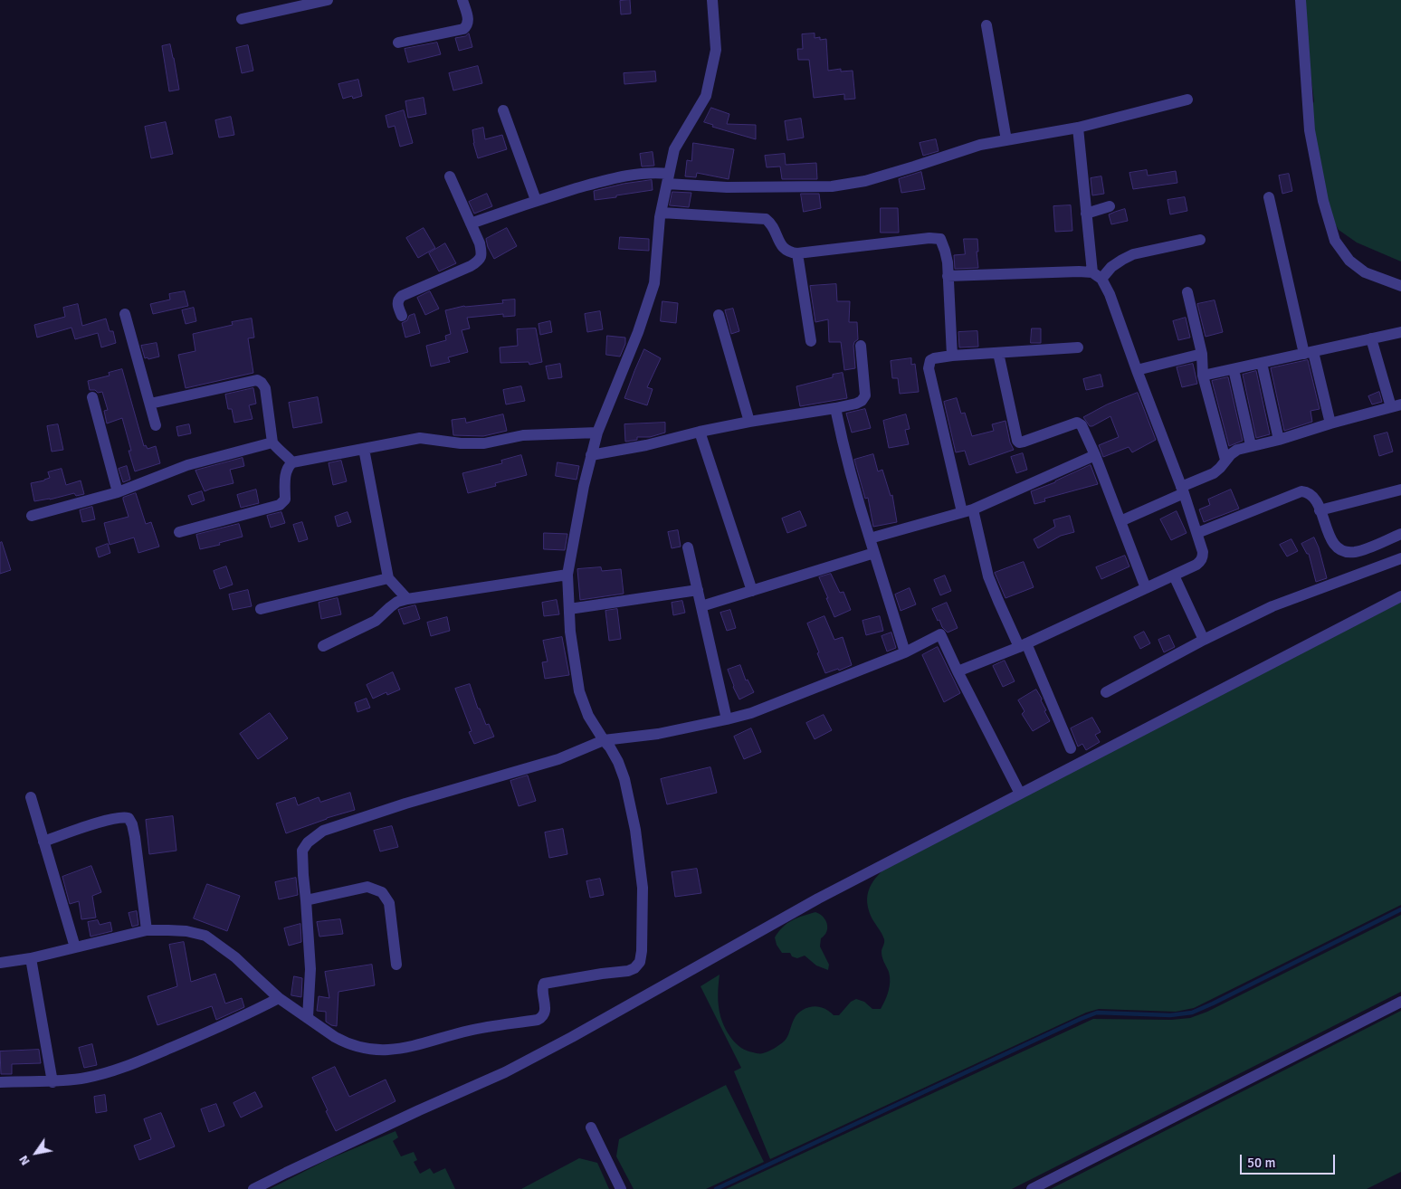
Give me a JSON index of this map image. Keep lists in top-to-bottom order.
{
  "scale_bar": "50 m",
  "north": "bottom left"
}
